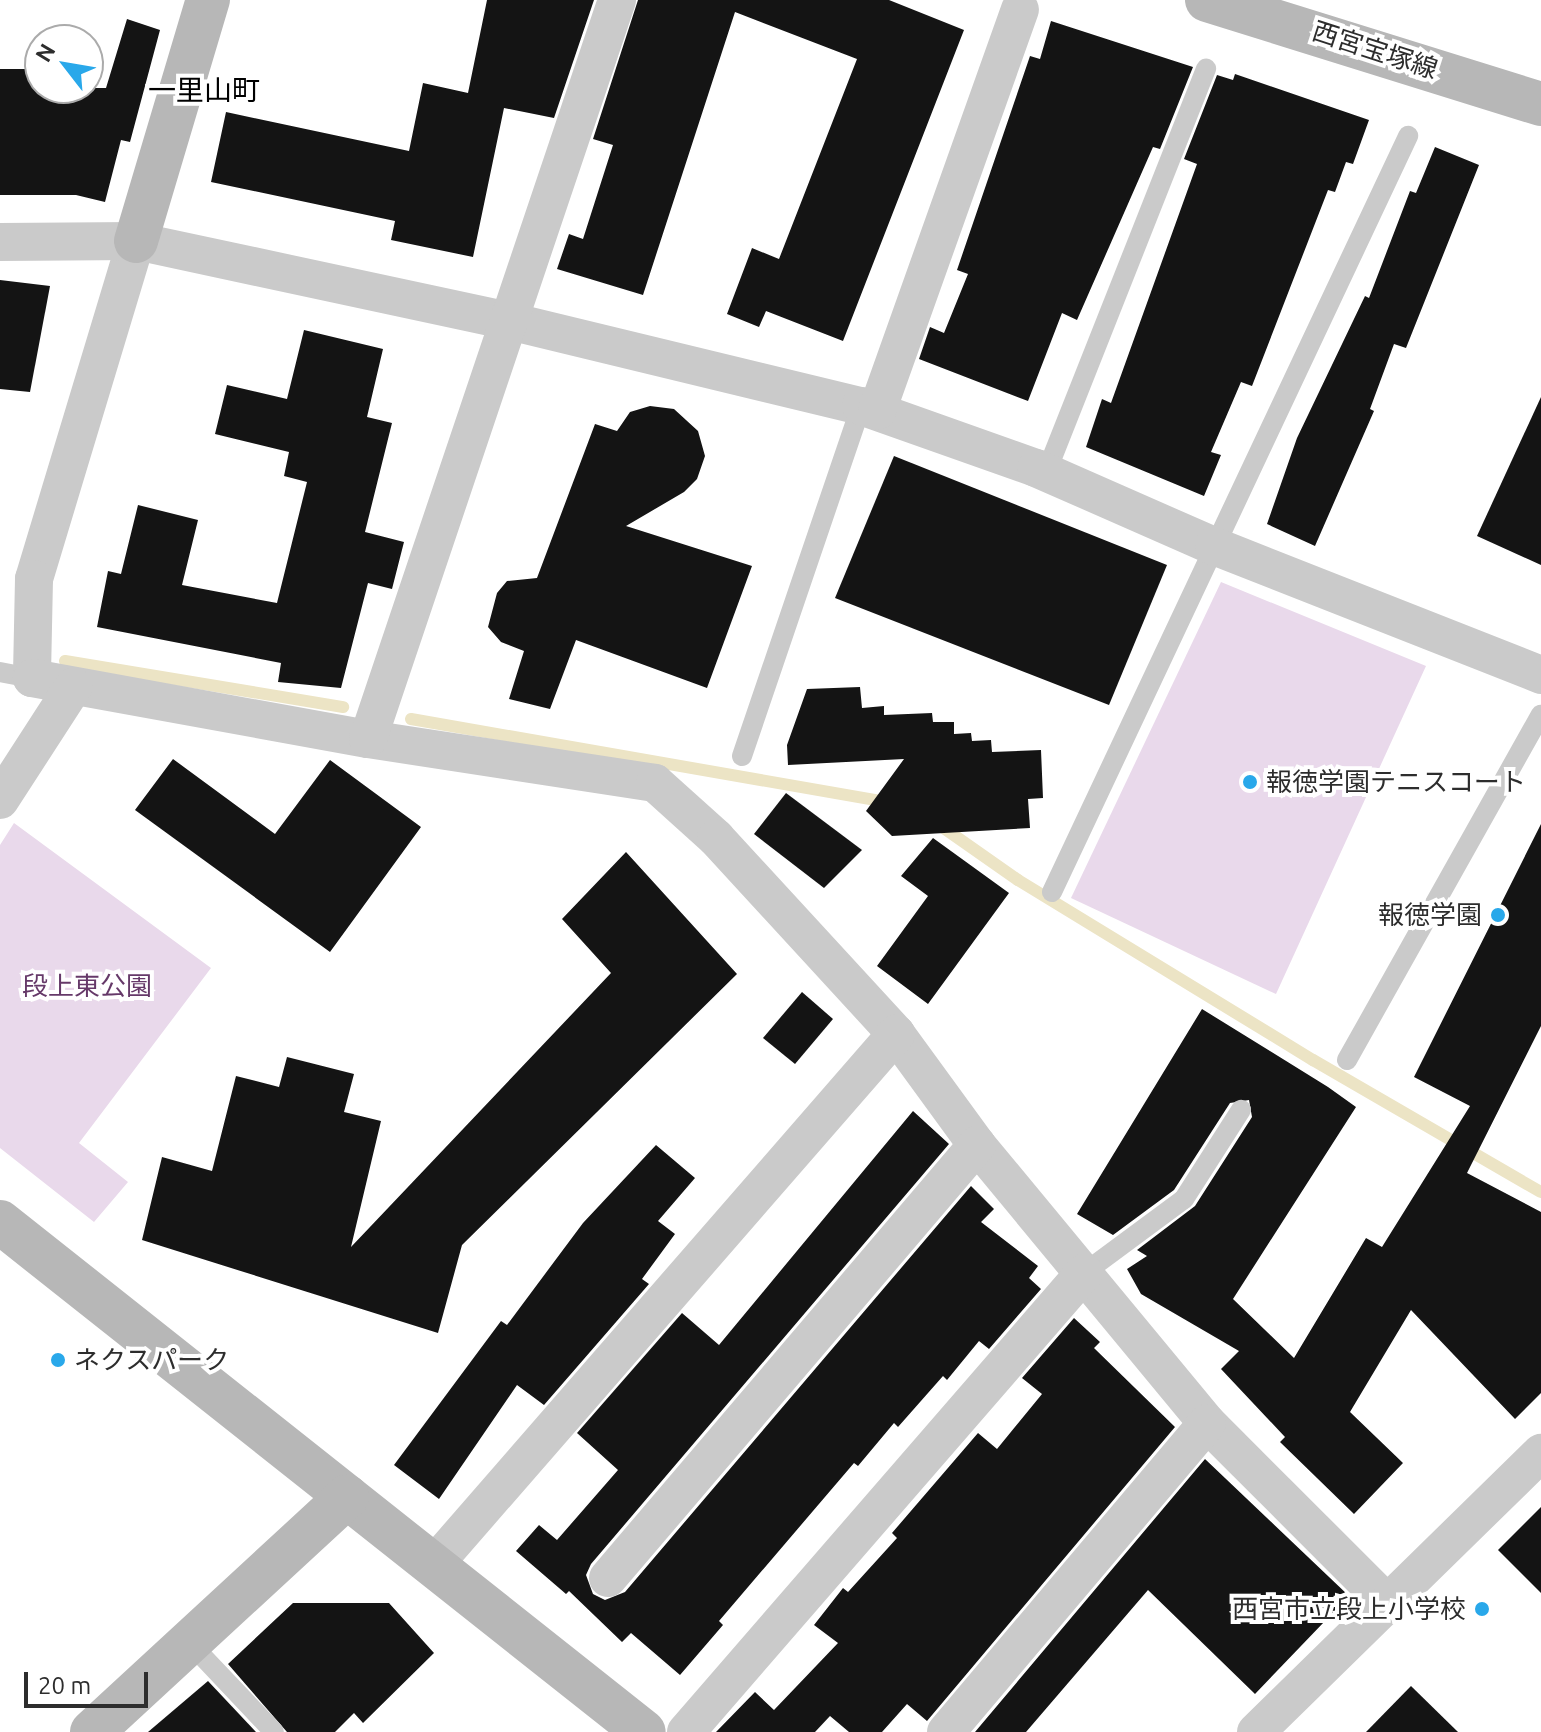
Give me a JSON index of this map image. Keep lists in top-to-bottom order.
{
  "streets": {
    "street": ["西宮宝塚線"]
  },
  "districts": ["一里山町"],
  "parks": ["段上東公園"],
  "places": [
    "報徳学園テニスコート",
    "報徳学園",
    "ネクスパーク",
    "西宮市立段上小学校"
  ],
  "scale_bar": "20 m",
  "north": "top left"
}
